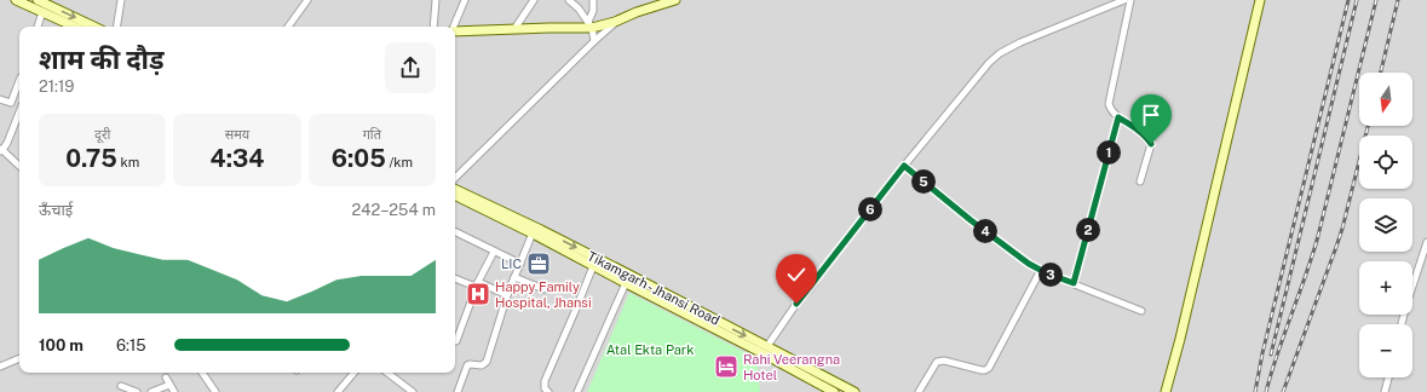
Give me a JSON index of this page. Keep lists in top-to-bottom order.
{
  "streets": {
    "street": ["Tikamgarh - Jhansi Road"]
  },
  "parks": ["Atal Ekta Park"],
  "places": {
    "office": ["LIC"],
    "hospital": ["Happy Family Hospital, Jhansi"],
    "hotel": ["Rahi Veerangna Hotel"]
  },
  "north": "bottom",
  "page": {
    "heading": ["शाम की दौड़", "21:19"],
    "map_buttons": ["+", "−"],
    "stats": [
      ["दूरी", "0.75 km"],
      ["समय", "4:34"],
      ["गति", "6:05 /km"]
    ],
    "pins": [
      "1",
      "5",
      "6",
      "2",
      "4",
      "3"
    ],
    "chart": ["ऊँचाई", "242–254 m"],
    "list": [
      {
        "name": "100 m",
        "note": "6:15"
      }
    ]
  }
}
